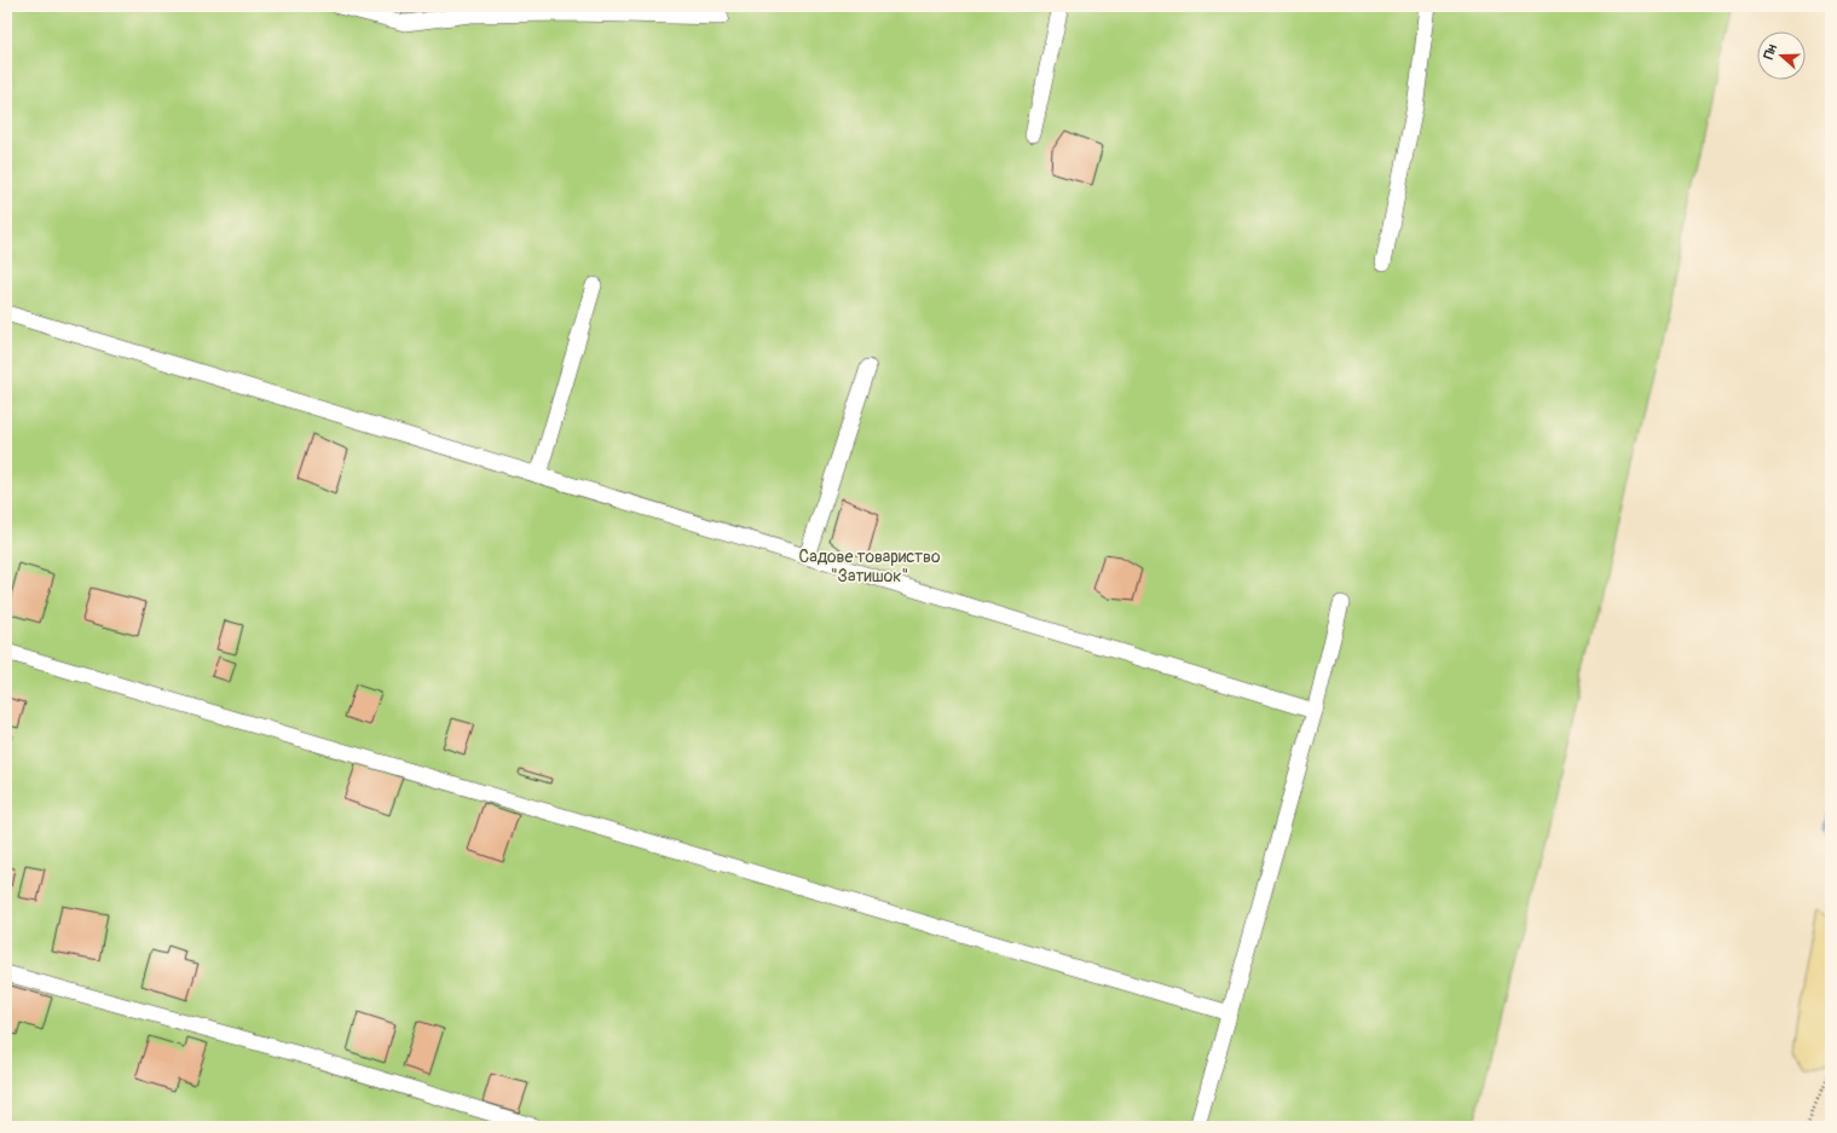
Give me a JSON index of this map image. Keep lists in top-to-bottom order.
{
  "parks": ["Садове товариство \"Затишок\""],
  "north": "left"
}
